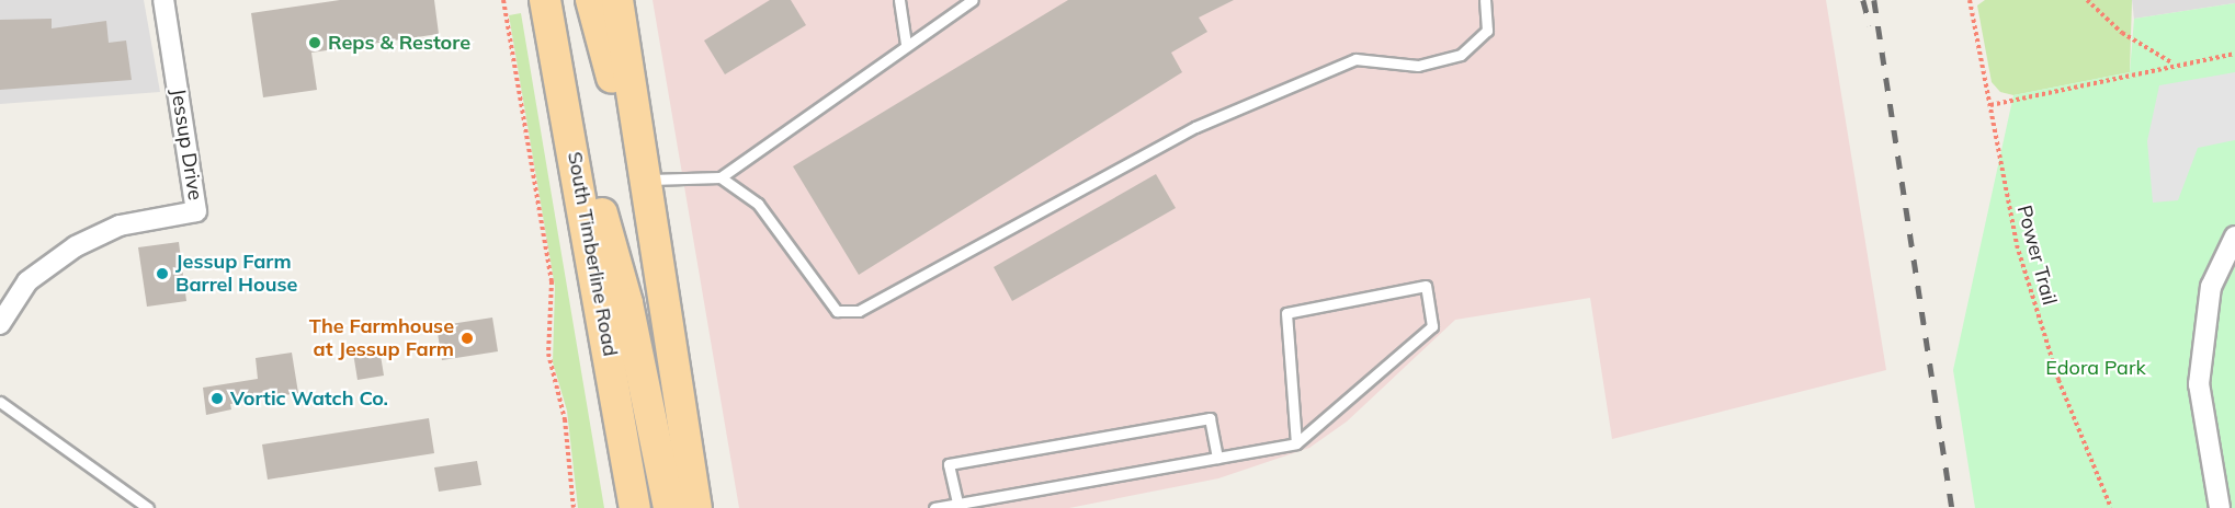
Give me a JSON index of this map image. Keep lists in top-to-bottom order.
{
  "streets": {
    "main road": ["South Timberline Road"],
    "street": ["Jessup Drive"],
    "path": ["Power Trail"]
  },
  "parks": ["Edora Park"],
  "places": [
    "Reps & Restore",
    "Jessup Farm Barrel House",
    "The Farmhouse at Jessup Farm",
    "Vortic Watch Co."
  ]
}
